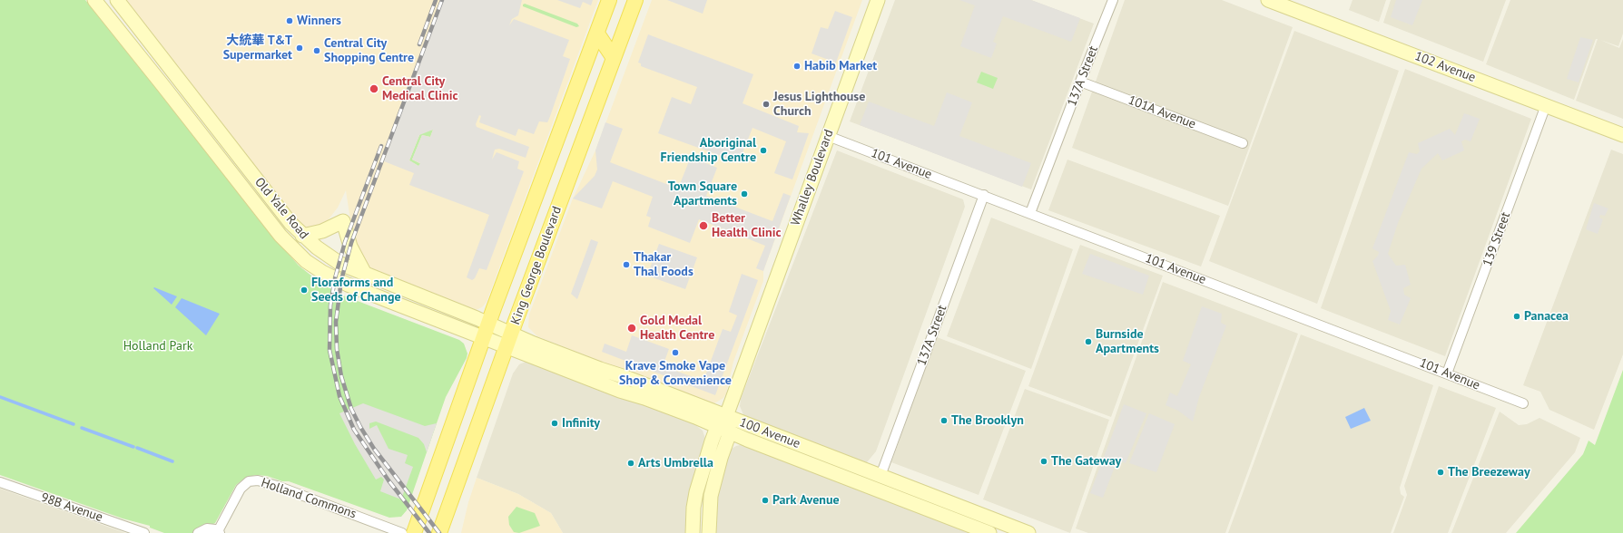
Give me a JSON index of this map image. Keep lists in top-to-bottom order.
{
  "streets": {
    "main road": [
      "102 Avenue",
      "Whalley Boulevard",
      "Old Yale Road",
      "King George Boulevard",
      "100 Avenue"
    ],
    "street": [
      "137A Street",
      "101A Avenue",
      "101 Avenue",
      "139 Street",
      "Holland Commons",
      "98B Avenue"
    ]
  },
  "crossings": [
    ["102 Avenue", "139 Street"],
    ["137A Street", "101A Avenue"],
    ["137A Street", "101 Avenue"],
    ["137A Street", "100 Avenue"],
    ["101 Avenue", "Whalley Boulevard"],
    ["101 Avenue", "139 Street"],
    ["Whalley Boulevard", "100 Avenue"],
    ["Old Yale Road", "King George Boulevard"],
    ["Old Yale Road", "100 Avenue"],
    ["King George Boulevard", "100 Avenue"]
  ],
  "parks": ["Holland Park"],
  "places": [
    "Winners",
    "大統華 T&T Supermarket",
    "Central City Shopping Centre",
    "Habib Market",
    "Central City Medical Clinic",
    "Jesus Lighthouse Church",
    "Aboriginal Friendship Centre",
    "Town Square Apartments",
    "Better Health Clinic",
    "Thakar Thal Foods",
    "Floraforms and Seeds of Change",
    "Panacea",
    "Gold Medal Health Centre",
    "Burnside Apartments",
    "Krave Smoke Vape Shop & Convenience",
    "The Brooklyn",
    "Infinity",
    "The Gateway",
    "Arts Umbrella",
    "The Breezeway",
    "Park Avenue"
  ]
}
